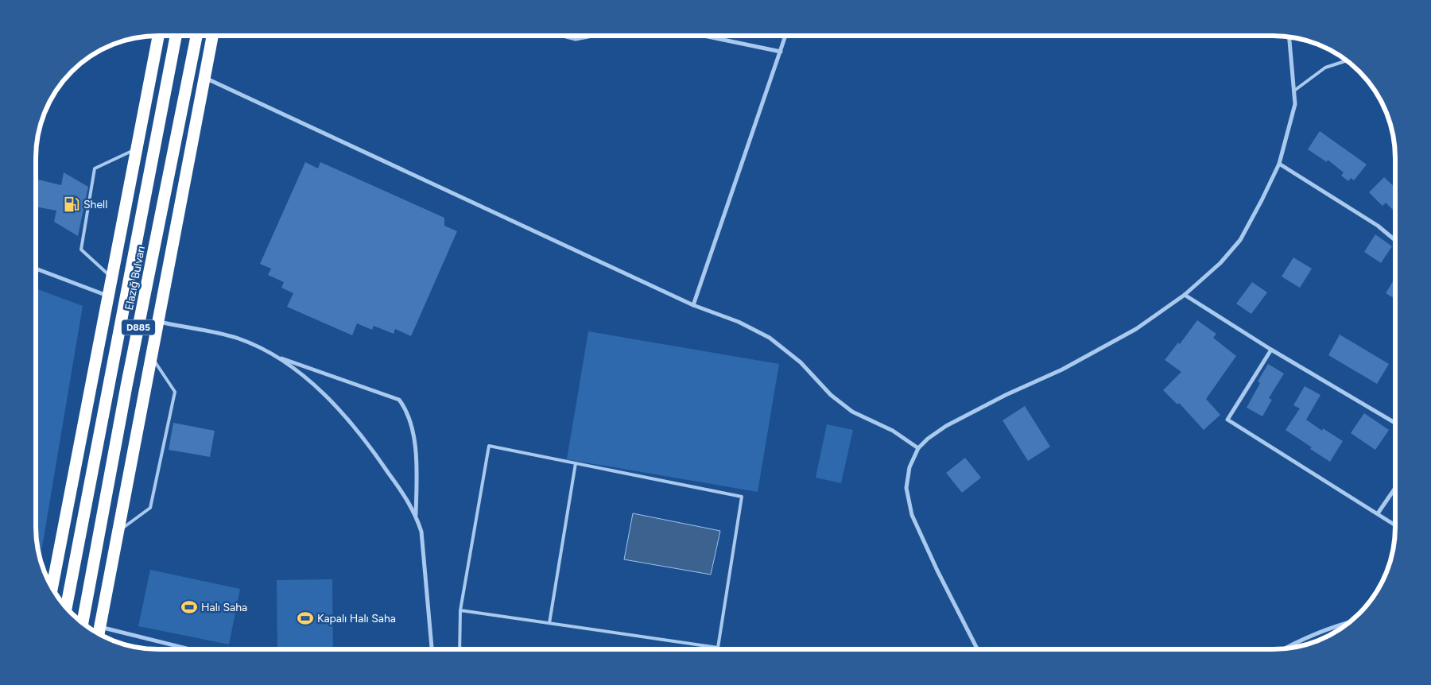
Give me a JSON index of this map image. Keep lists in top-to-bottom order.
{
  "streets": {
    "highway": ["Elazığ Bulvarı", "D885"]
  },
  "places": {
    "fuel station": ["Shell"],
    "sports": ["Halı Saha", "Kapalı Halı Saha"]
  }
}
